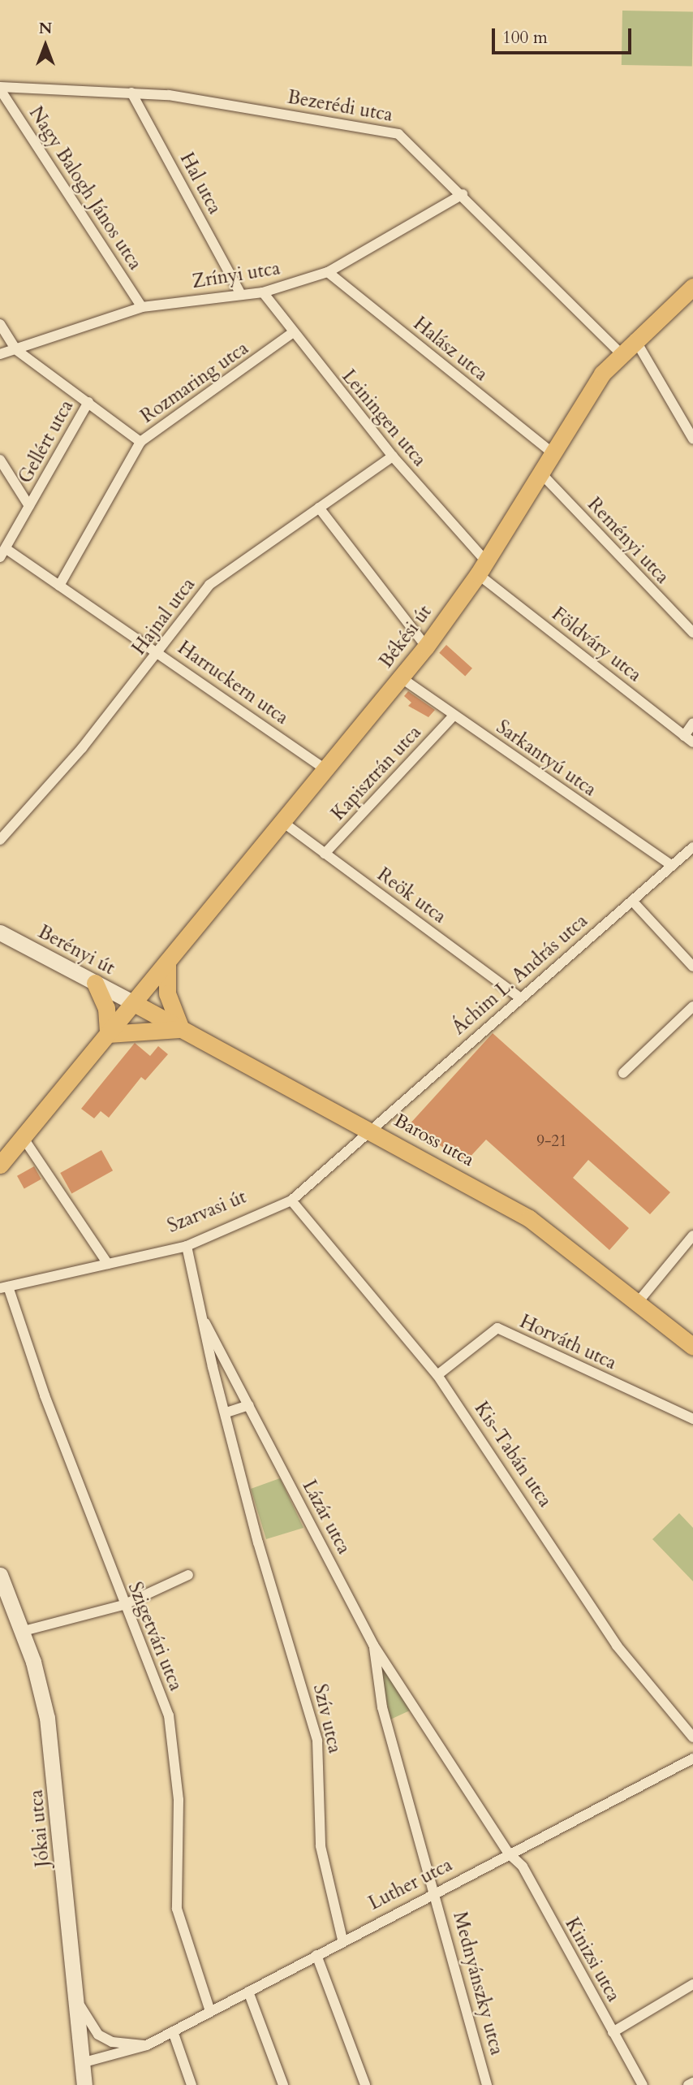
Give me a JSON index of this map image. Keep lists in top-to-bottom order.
{
  "streets": {
    "main road": [
      "Békési út",
      "Berényi út",
      "Baross utca",
      "Jókai utca"
    ],
    "street": [
      "Bezerédi utca",
      "Hal utca",
      "Nagy Balogh János utca",
      "Zrínyi utca",
      "Halász utca",
      "Rozmaring utca",
      "Leiningen utca",
      "Gellért utca",
      "Reményi utca",
      "Hajnal utca",
      "Földváry utca",
      "Harruckern utca",
      "Sarkantyú utca",
      "Kapisztrán utca",
      "Reök utca",
      "Áchim L. András utca",
      "Szarvasi út",
      "Horváth utca",
      "Kis-Tabán utca",
      "Lázár utca",
      "Szigetvári utca",
      "Szív utca",
      "Luther utca",
      "Kinizsi utca",
      "Mednyánszky utca"
    ]
  },
  "crossings": [
    ["Bezerédi utca", "Hal utca"],
    ["Bezerédi utca", "Nagy Balogh János utca"],
    ["Bezerédi utca", "Zrínyi utca"],
    ["Bezerédi utca", "Békési út"],
    ["Hal utca", "Zrínyi utca"],
    ["Nagy Balogh János utca", "Zrínyi utca"],
    ["Zrínyi utca", "Halász utca"],
    ["Zrínyi utca", "Leiningen utca"],
    ["Halász utca", "Békési út"],
    ["Rozmaring utca", "Leiningen utca"],
    ["Rozmaring utca", "Harruckern utca"],
    ["Leiningen utca", "Hajnal utca"],
    ["Leiningen utca", "Békési út"],
    ["Leiningen utca", "Földváry utca"],
    ["Gellért utca", "Harruckern utca"],
    ["Reményi utca", "Békési út"],
    ["Hajnal utca", "Harruckern utca"],
    ["Békési út", "Földváry utca"],
    ["Békési út", "Harruckern utca"],
    ["Békési út", "Sarkantyú utca"],
    ["Békési út", "Reök utca"],
    ["Békési út", "Berényi út"],
    ["Békési út", "Baross utca"],
    ["Sarkantyú utca", "Kapisztrán utca"],
    ["Sarkantyú utca", "Áchim L. András utca"],
    ["Kapisztrán utca", "Reök utca"],
    ["Reök utca", "Áchim L. András utca"],
    ["Berényi út", "Baross utca"],
    ["Áchim L. András utca", "Baross utca"],
    ["Áchim L. András utca", "Szarvasi út"],
    ["Baross utca", "Szarvasi út"],
    ["Szarvasi út", "Kis-Tabán utca"],
    ["Szarvasi út", "Lázár utca"],
    ["Szarvasi út", "Szigetvári utca"],
    ["Horváth utca", "Kis-Tabán utca"],
    ["Lázár utca", "Szív utca"],
    ["Lázár utca", "Luther utca"],
    ["Lázár utca", "Kinizsi utca"],
    ["Lázár utca", "Mednyánszky utca"],
    ["Szigetvári utca", "Luther utca"],
    ["Szív utca", "Luther utca"],
    ["Jókai utca", "Luther utca"],
    ["Luther utca", "Kinizsi utca"],
    ["Luther utca", "Mednyánszky utca"]
  ],
  "house_numbers": ["9-21"],
  "scale_bar": "100 m",
  "north": "top"
}
